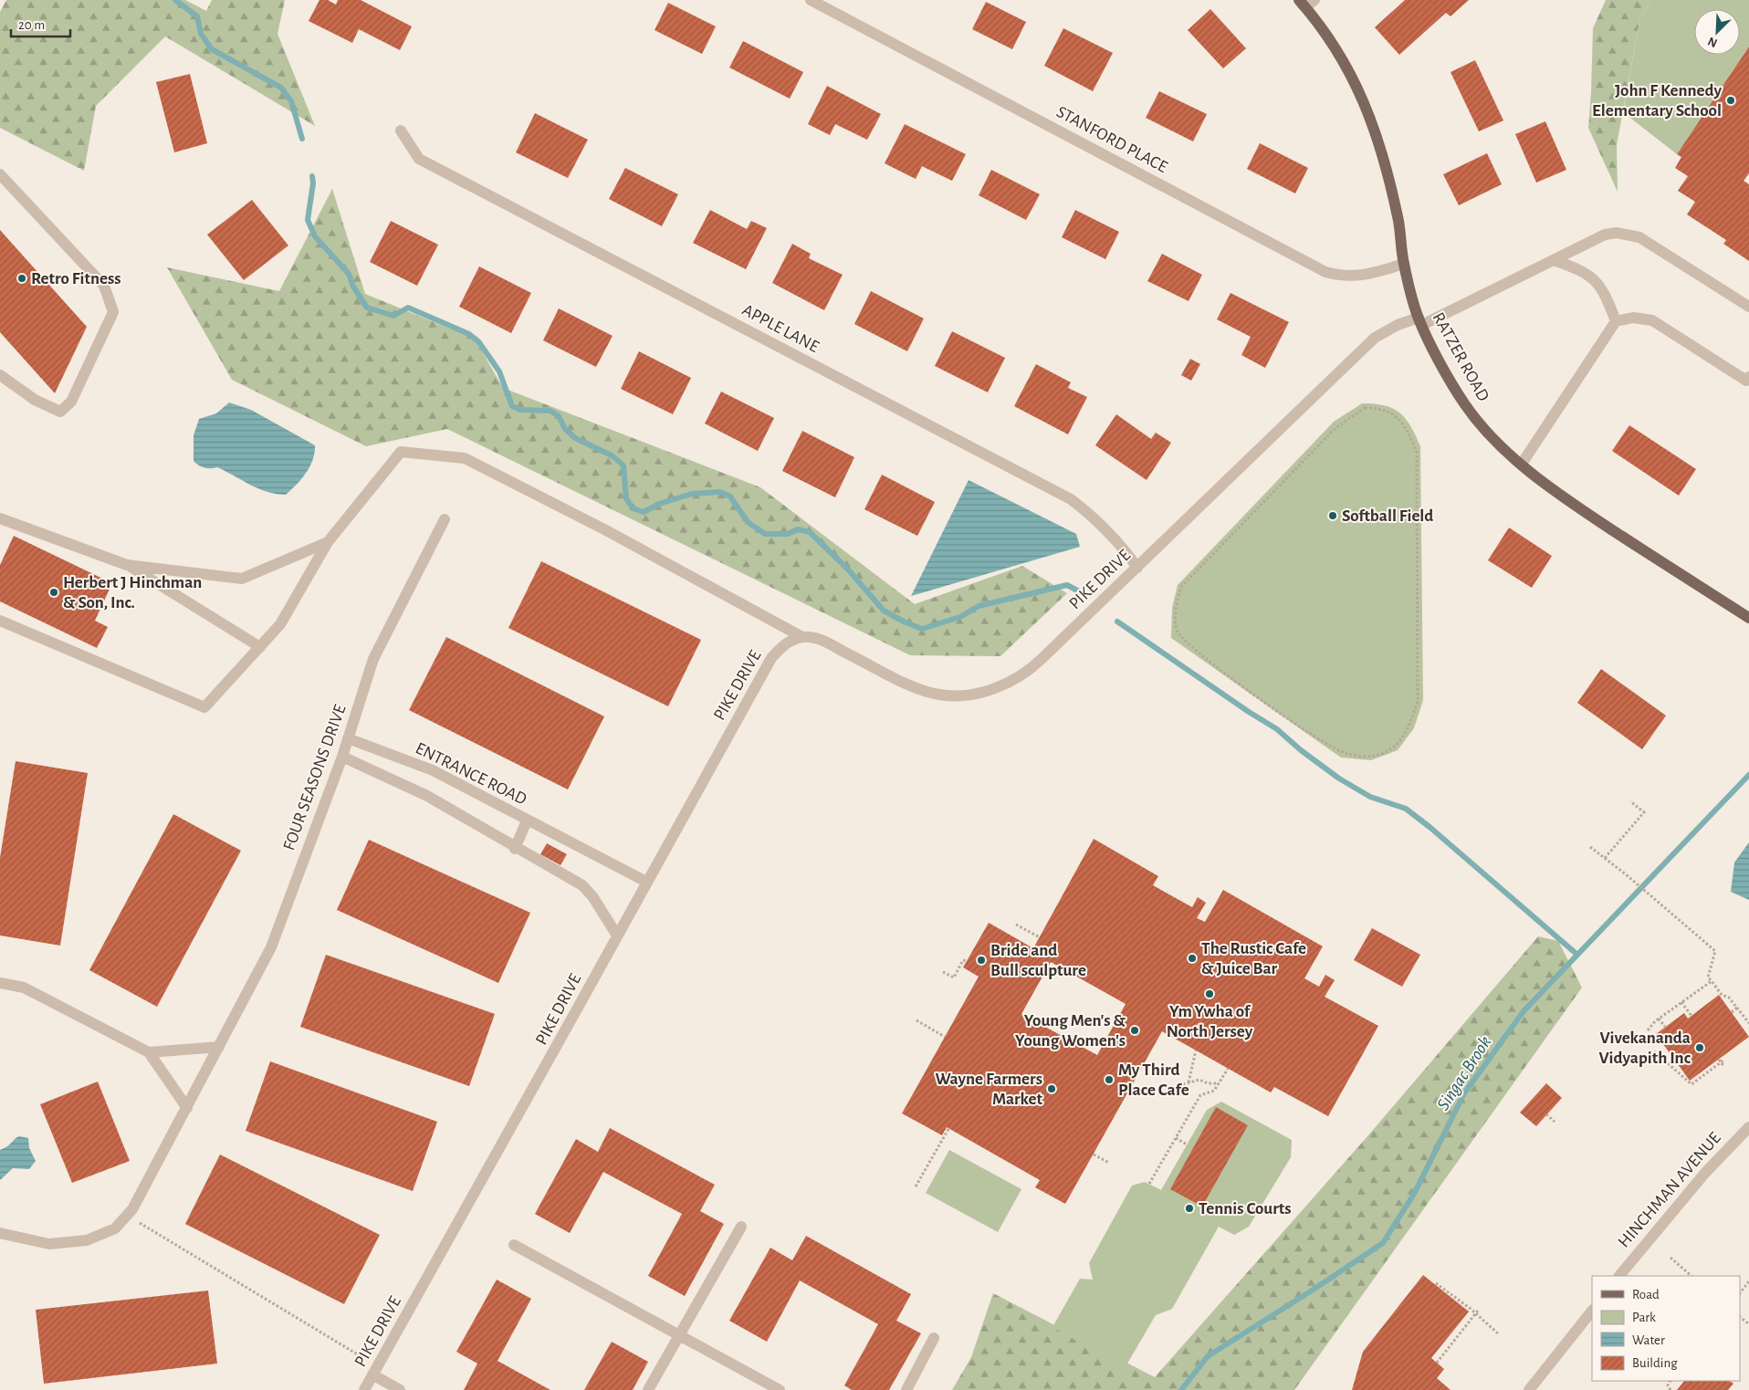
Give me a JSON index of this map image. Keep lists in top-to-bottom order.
{
  "streets": {
    "main road": ["RATZER ROAD"],
    "street": [
      "STANFORD PLACE",
      "APPLE LANE",
      "PIKE DRIVE",
      "ENTRANCE ROAD",
      "FOUR SEASONS DRIVE",
      "HINCHMAN AVENUE"
    ]
  },
  "crossings": [
    ["STANFORD PLACE", "RATZER ROAD"],
    ["APPLE LANE", "PIKE DRIVE"],
    ["RATZER ROAD", "PIKE DRIVE"],
    ["PIKE DRIVE", "ENTRANCE ROAD"],
    ["ENTRANCE ROAD", "FOUR SEASONS DRIVE"]
  ],
  "water": ["Singac Brook"],
  "places": [
    "John F Kennedy Elementary School",
    "Retro Fitness",
    "Softball Field",
    "Herbert J Hinchman & Son, Inc.",
    "The Rustic Cafe & Juice Bar",
    "Bride and Bull sculpture",
    "Ym Ywha of North Jersey",
    "Young Men's & Young Women's",
    "Vivekananda Vidyapith Inc",
    "My Third Place Cafe",
    "Wayne Farmers Market",
    "Tennis Courts"
  ],
  "legend": [
    "Road",
    "Park",
    "Water",
    "Building"
  ],
  "scale_bar": "20 m",
  "north": "bottom left"
}
